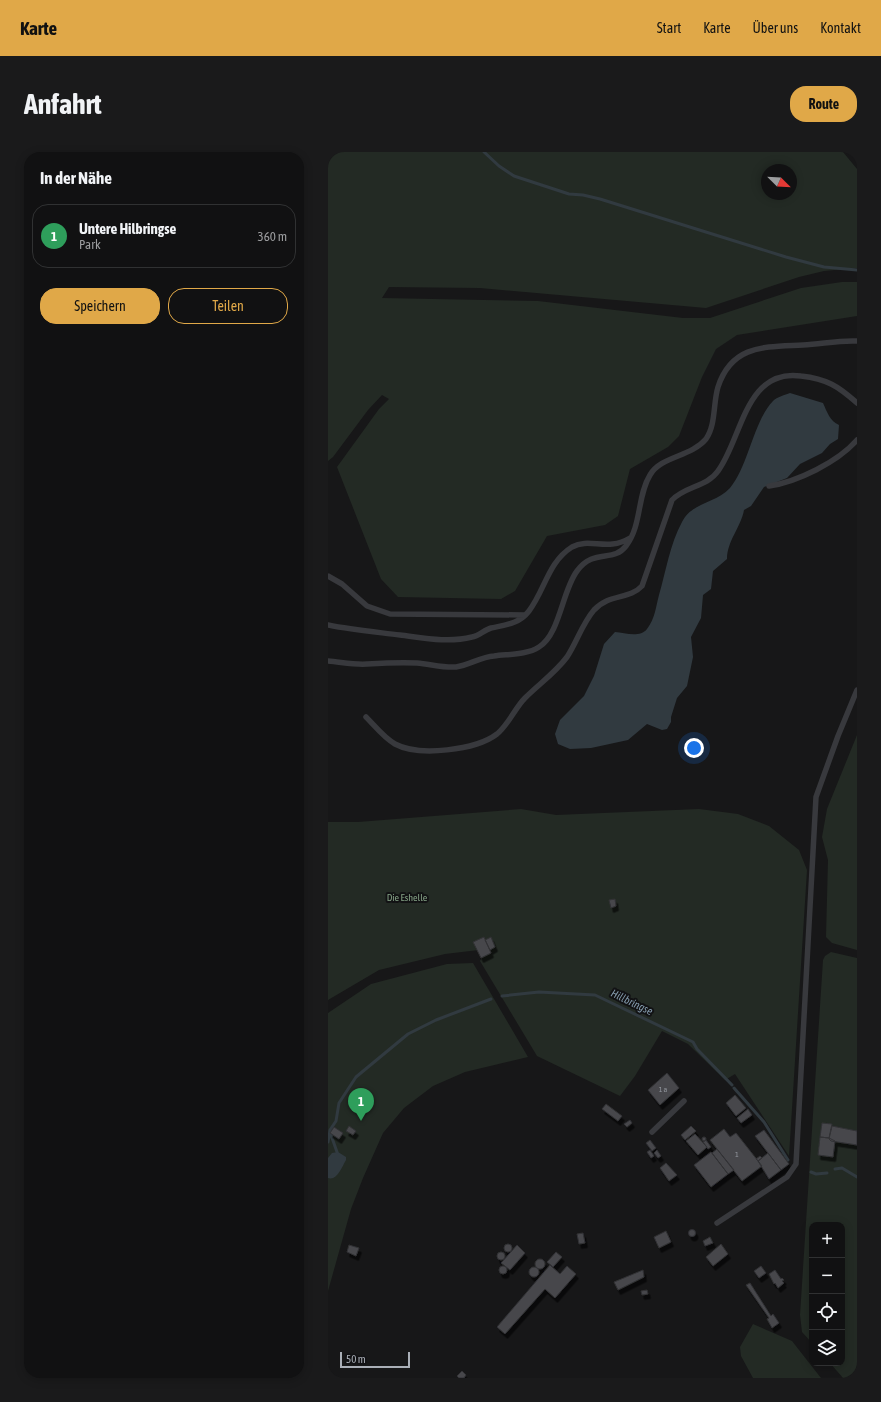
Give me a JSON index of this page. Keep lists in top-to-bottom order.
{
  "water": ["Hillbringse"],
  "parks": ["Die Eshelle"],
  "house_numbers": ["1 a", "1"],
  "scale_bar": "50 m",
  "north": "bottom right",
  "page": {
    "header": "Karte",
    "nav": [
      "Start",
      "Karte",
      "Über uns",
      "Kontakt"
    ],
    "buttons": [
      "Route",
      ["Speichern", "Teilen"]
    ],
    "title": "Anfahrt",
    "heading": "In der Nähe",
    "list": [
      {
        "mark": "1",
        "name": "Untere Hilbringse",
        "note": "Park",
        "value": "360 m"
      }
    ],
    "pins": "1",
    "map_buttons": ["+", "−"],
    "scale": "50 m"
  }
}
